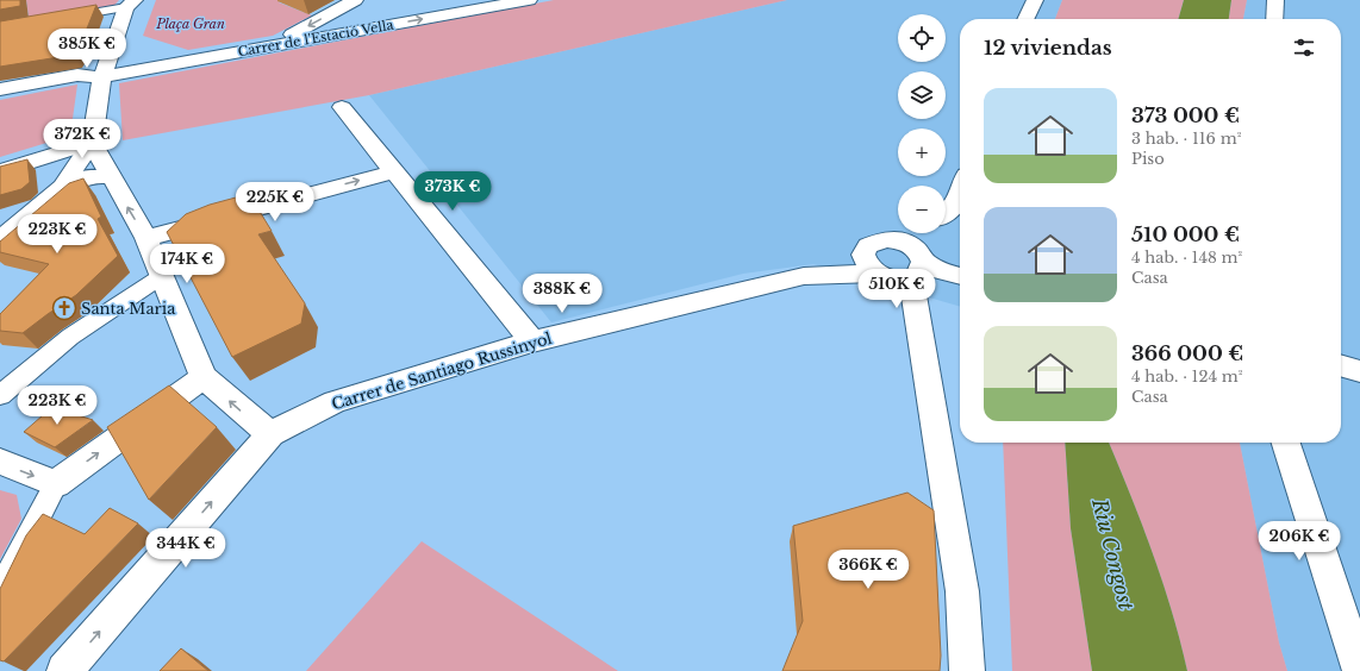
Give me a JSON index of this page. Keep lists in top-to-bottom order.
{
  "streets": {
    "street": ["Carrer de l'Estació Vella", "Carrer de Santiago Russinyol"]
  },
  "water": ["Riu Congost"],
  "parks": ["Plaça Gran"],
  "places": {
    "church": ["Santa Maria"]
  },
  "page": {
    "map_buttons": ["+", "−"],
    "heading": "12 viviendas",
    "price": [
      "385K €",
      "372K €",
      "373K €",
      "225K €",
      "223K €",
      "174K €",
      "510K €",
      "388K €",
      "223K €",
      "206K €",
      "344K €",
      "366K €"
    ],
    "list": [
      {
        "name": "373 000 €",
        "note": "3 hab. · 116 m² · Piso"
      },
      {
        "name": "510 000 €",
        "note": "4 hab. · 148 m² · Casa"
      },
      {
        "name": "366 000 €",
        "note": "4 hab. · 124 m² · Casa"
      }
    ]
  }
}
